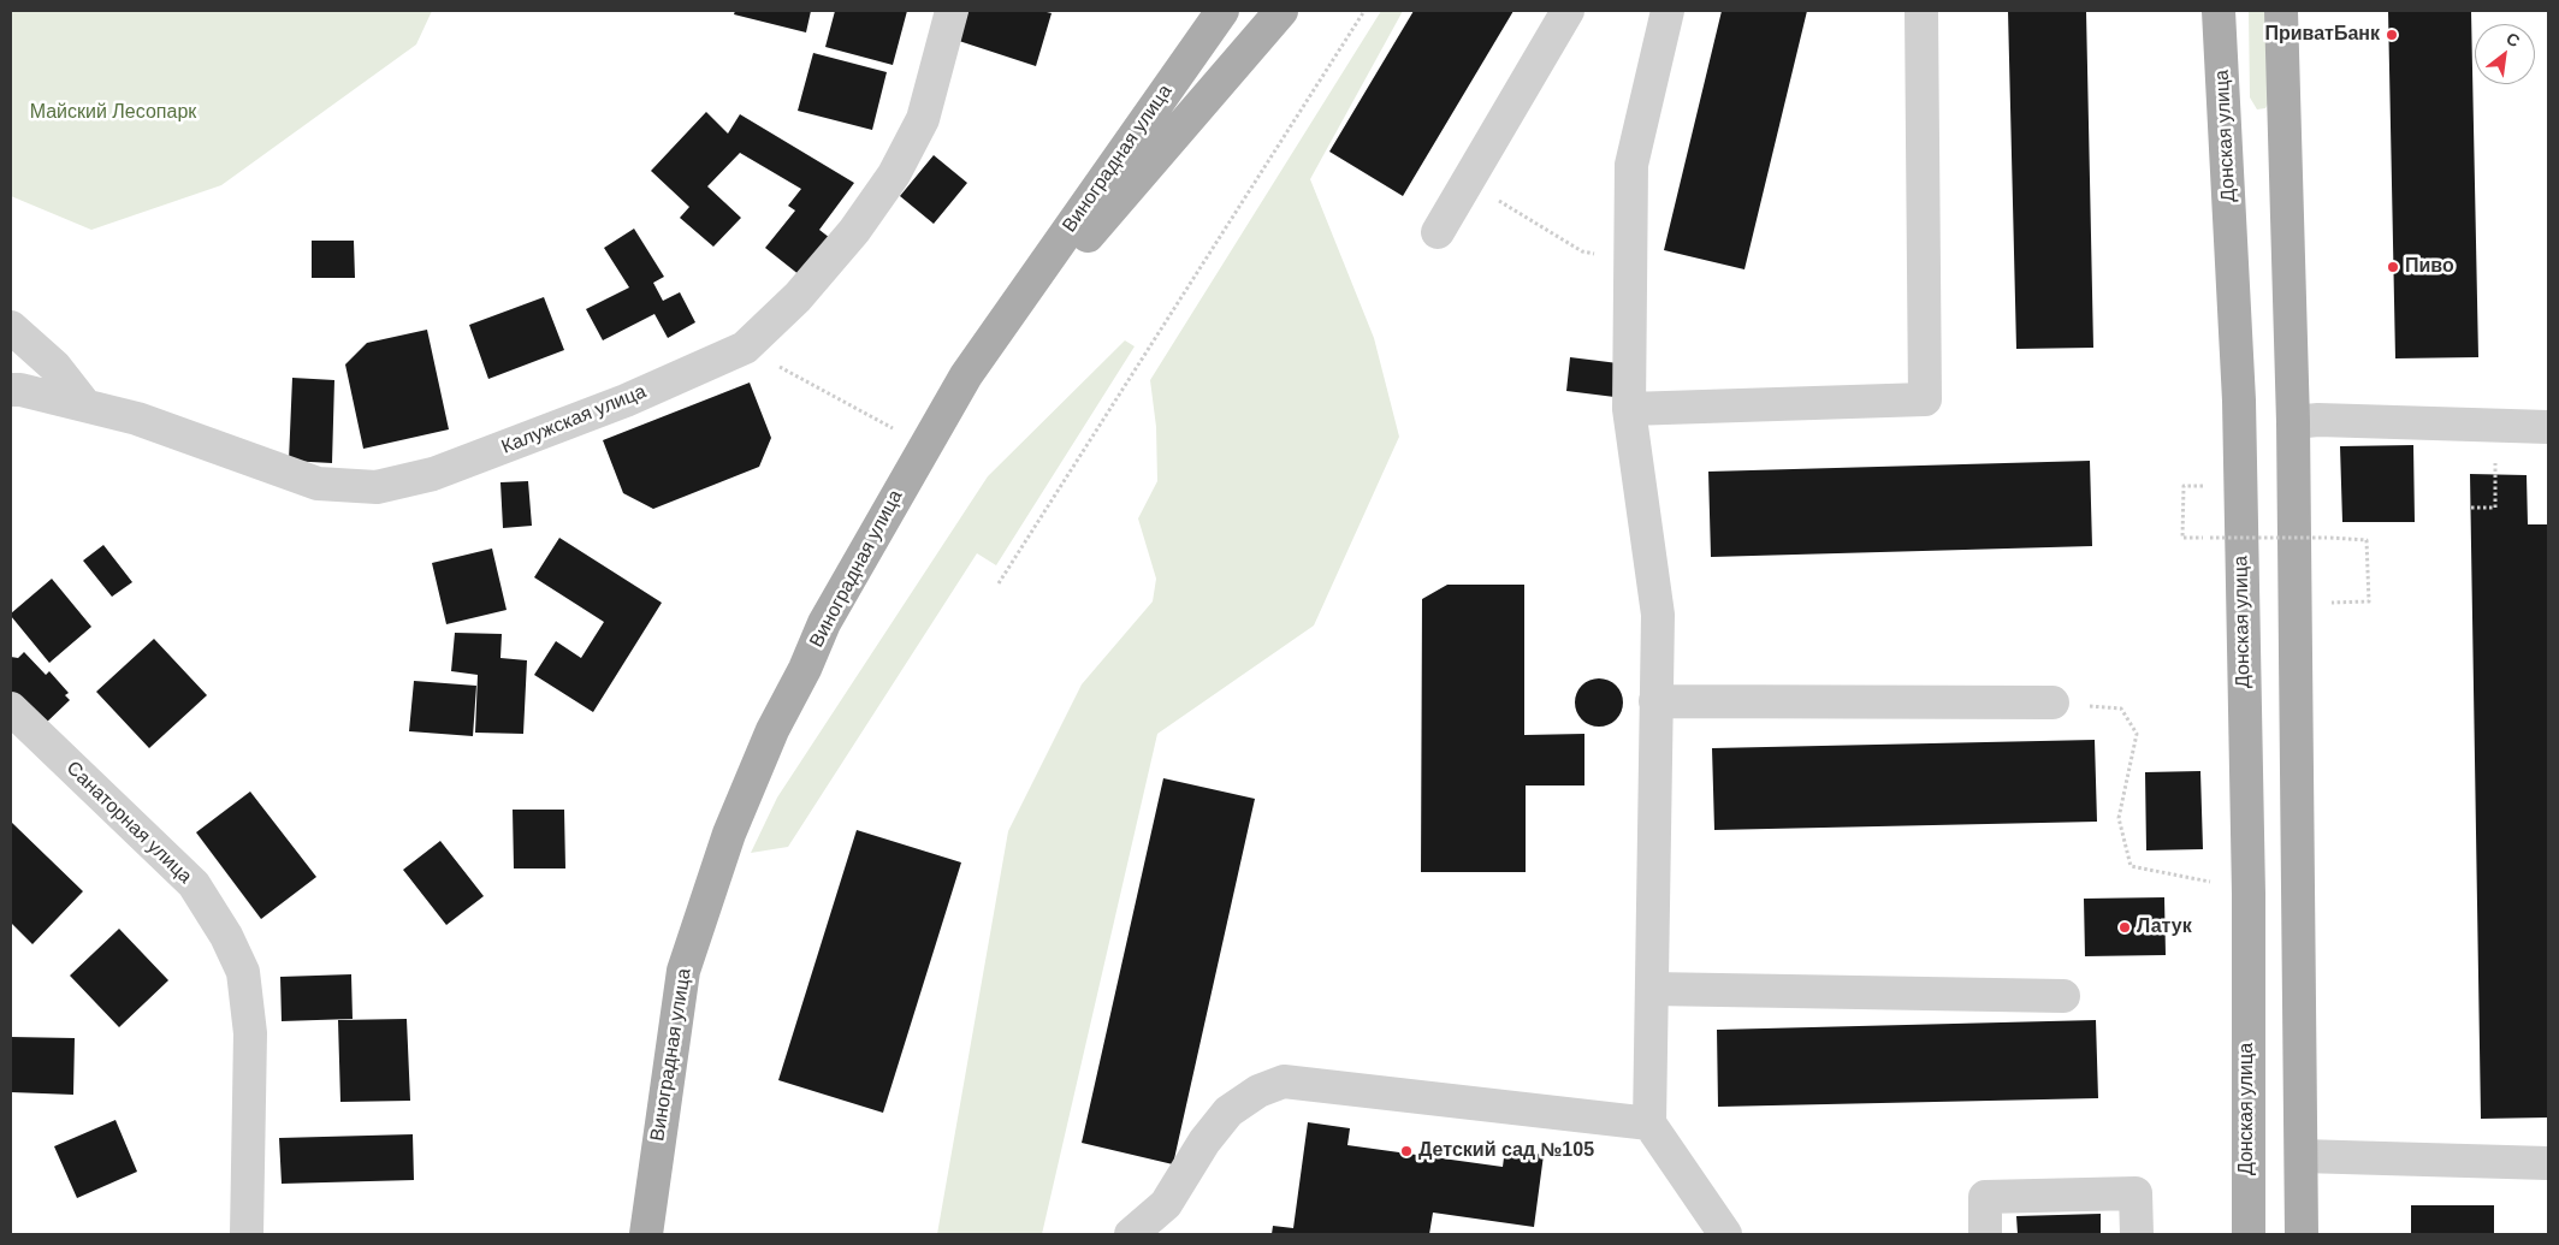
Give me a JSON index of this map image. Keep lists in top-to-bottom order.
{
  "streets": {
    "main road": ["Донская улица", "Виноградная улица"],
    "street": ["Калужская улица", "Санаторная улица"]
  },
  "parks": ["Майский Лесопарк"],
  "places": [
    "ПриватБанк",
    "Пиво",
    "Латук",
    "Детский сад №105"
  ],
  "north": "top right"
}
